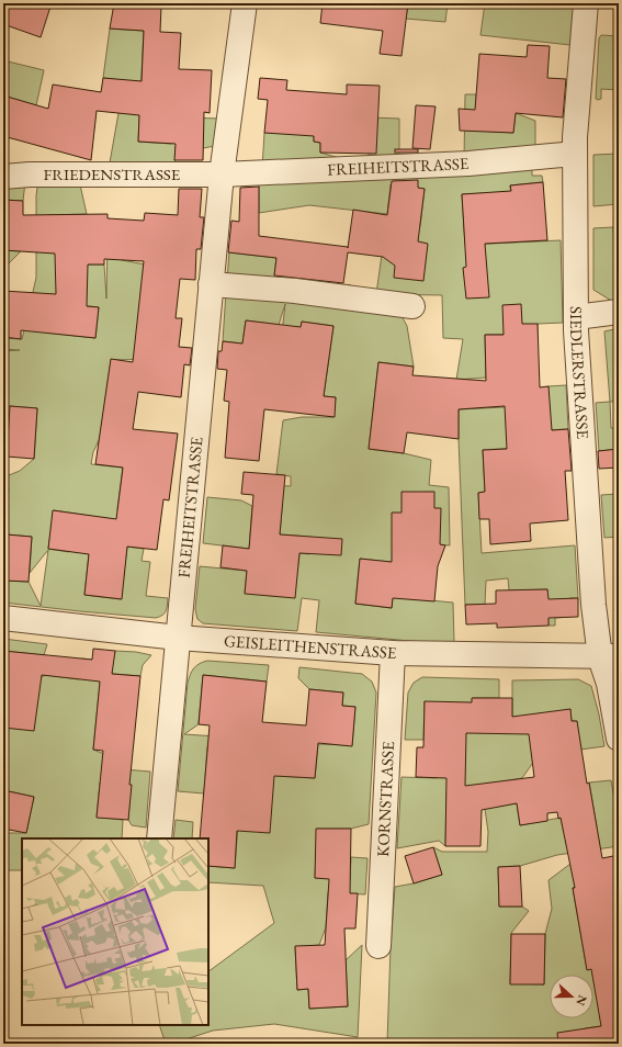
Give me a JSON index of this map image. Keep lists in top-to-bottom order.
{
  "streets": {
    "street": [
      "FREIHEITSTRASSE",
      "FRIEDENSTRASSE",
      "SIEDLERSTRASSE",
      "GEISLEITHENSTRASSE",
      "KORNSTRASSE"
    ]
  },
  "crossings": [
    ["FREIHEITSTRASSE", "FRIEDENSTRASSE"],
    ["FREIHEITSTRASSE", "SIEDLERSTRASSE"],
    ["FREIHEITSTRASSE", "GEISLEITHENSTRASSE"],
    ["SIEDLERSTRASSE", "GEISLEITHENSTRASSE"],
    ["GEISLEITHENSTRASSE", "KORNSTRASSE"]
  ],
  "north": "right"
}
